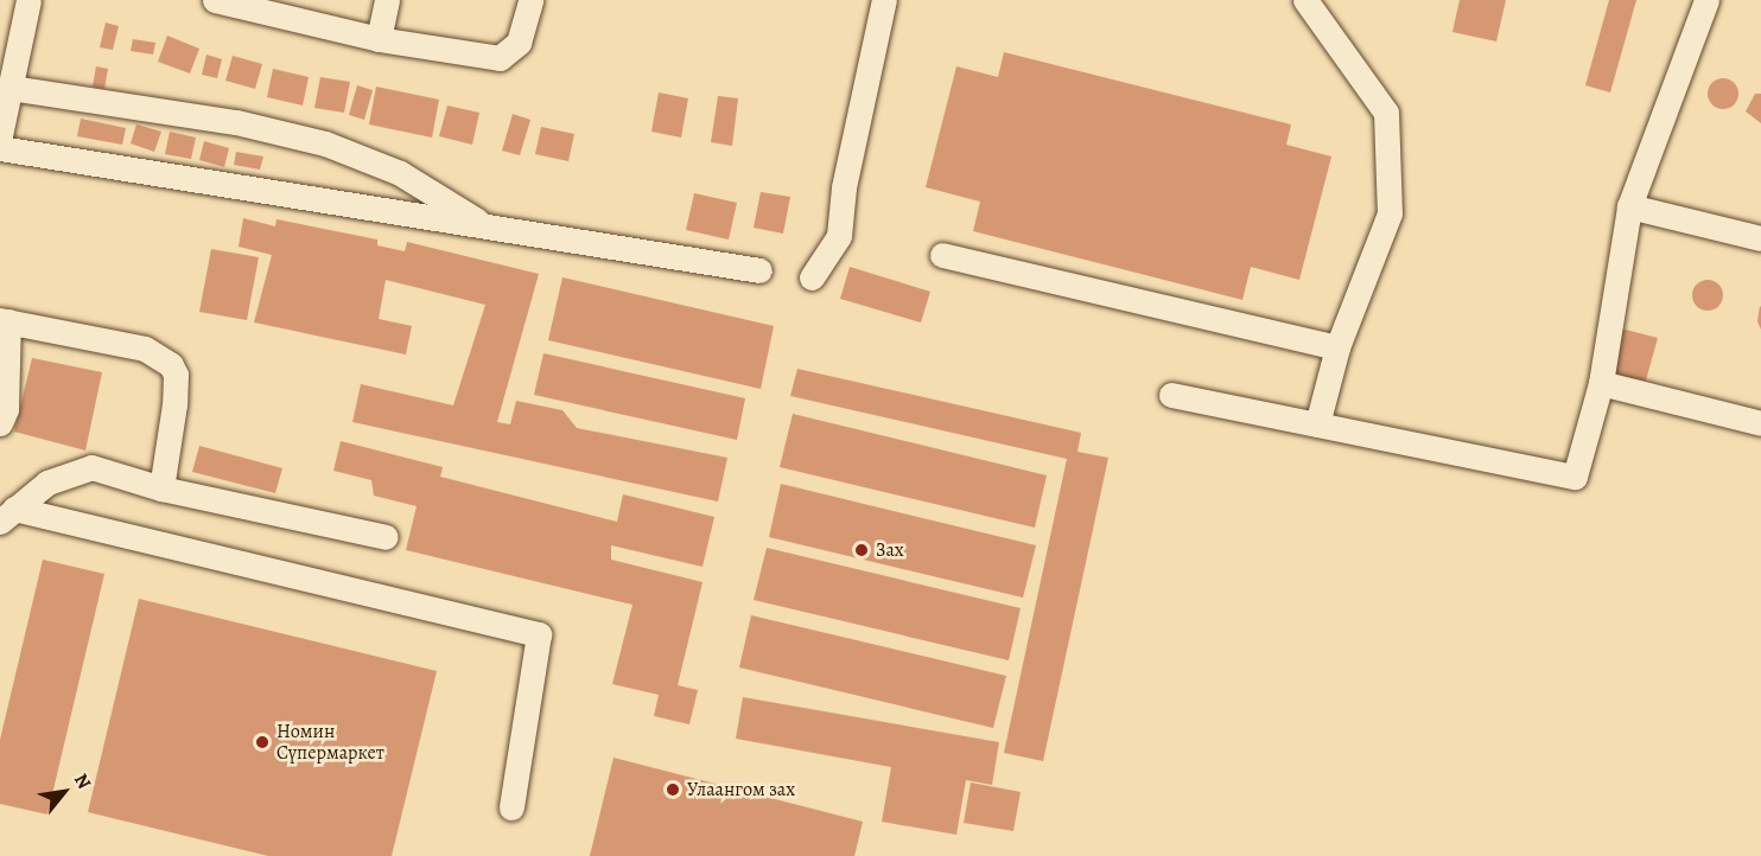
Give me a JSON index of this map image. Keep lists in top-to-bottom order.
{
  "places": ["Зах", "Номин Сүпермаркет", "Улаангом зах"],
  "north": "top right"
}
